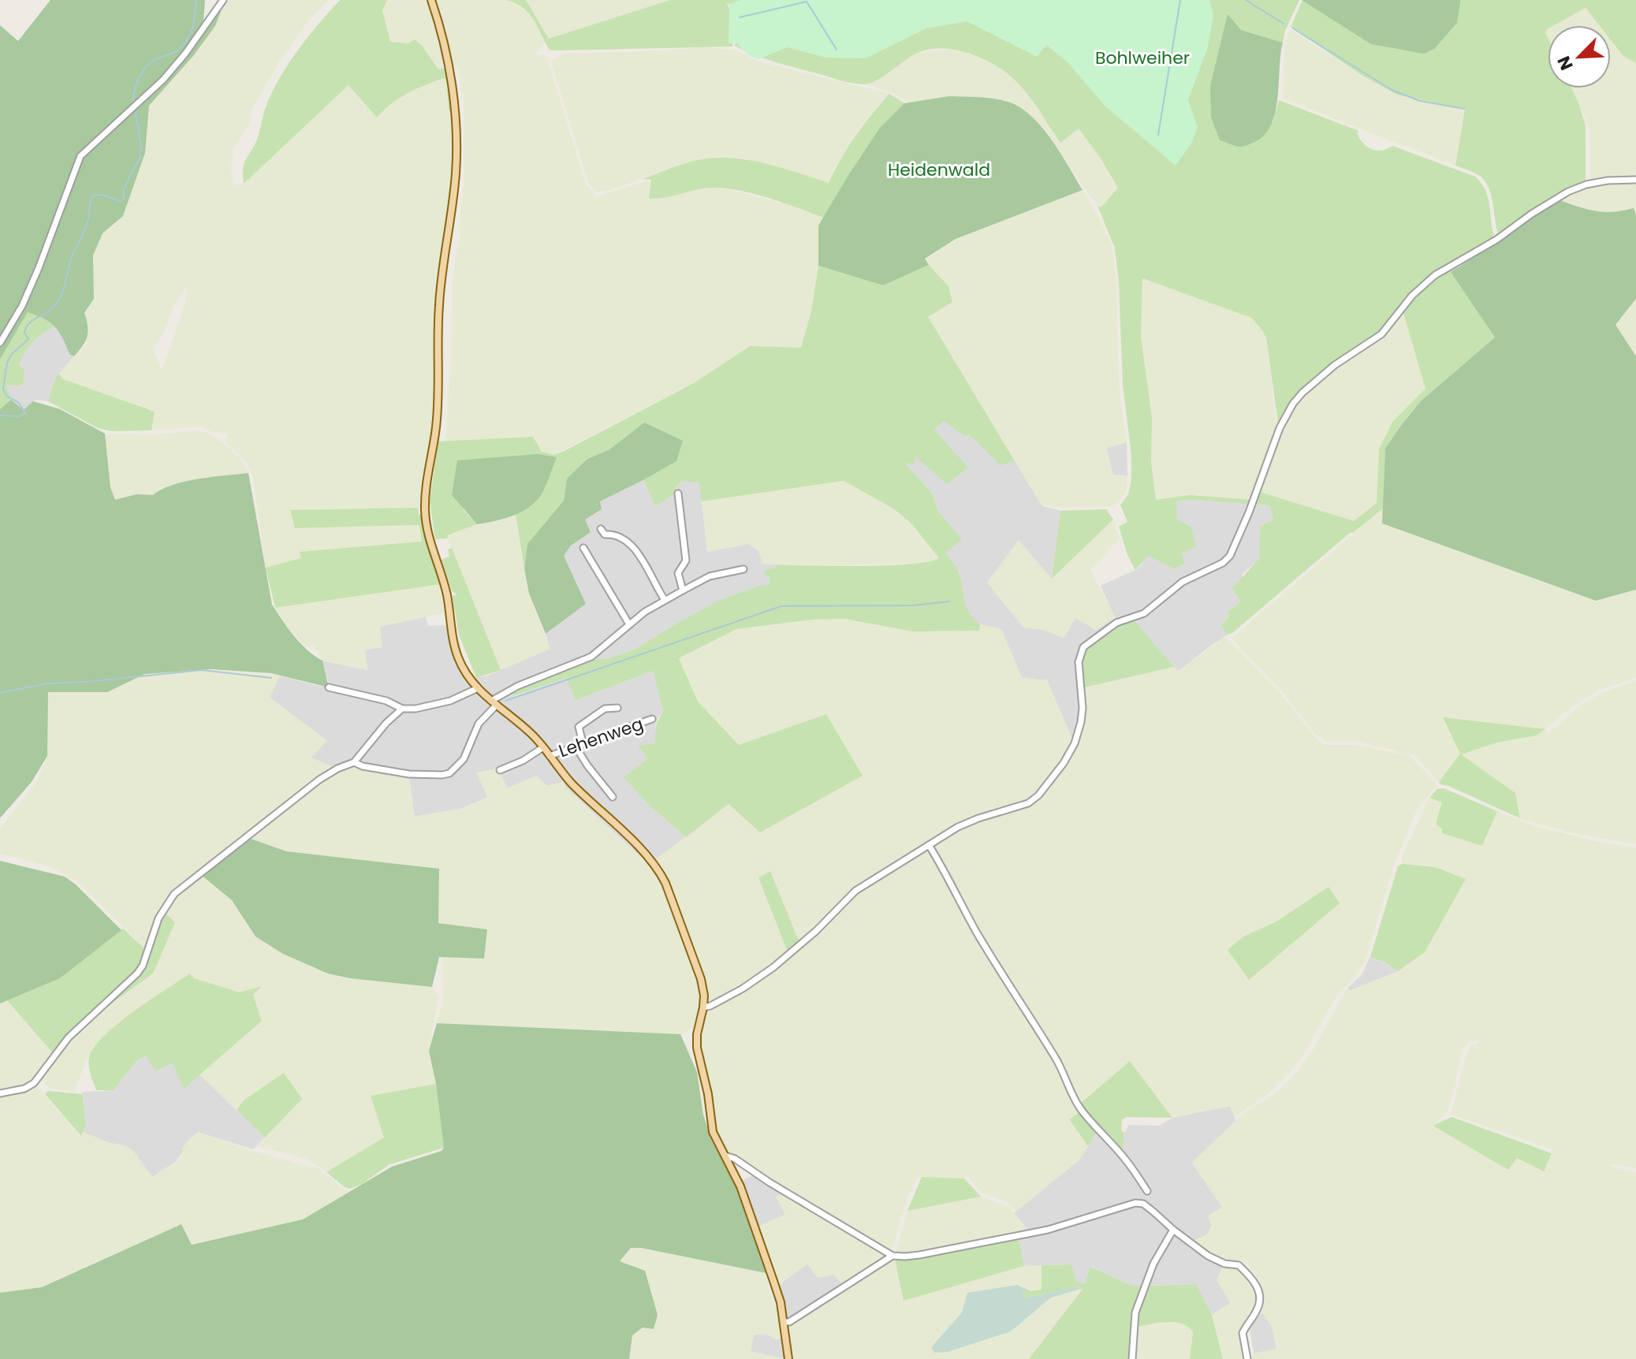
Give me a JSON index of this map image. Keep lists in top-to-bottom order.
{
  "streets": {
    "street": ["Lehenweg"]
  },
  "parks": ["Bohlweiher", "Heidenwald"],
  "north": "bottom left"
}
